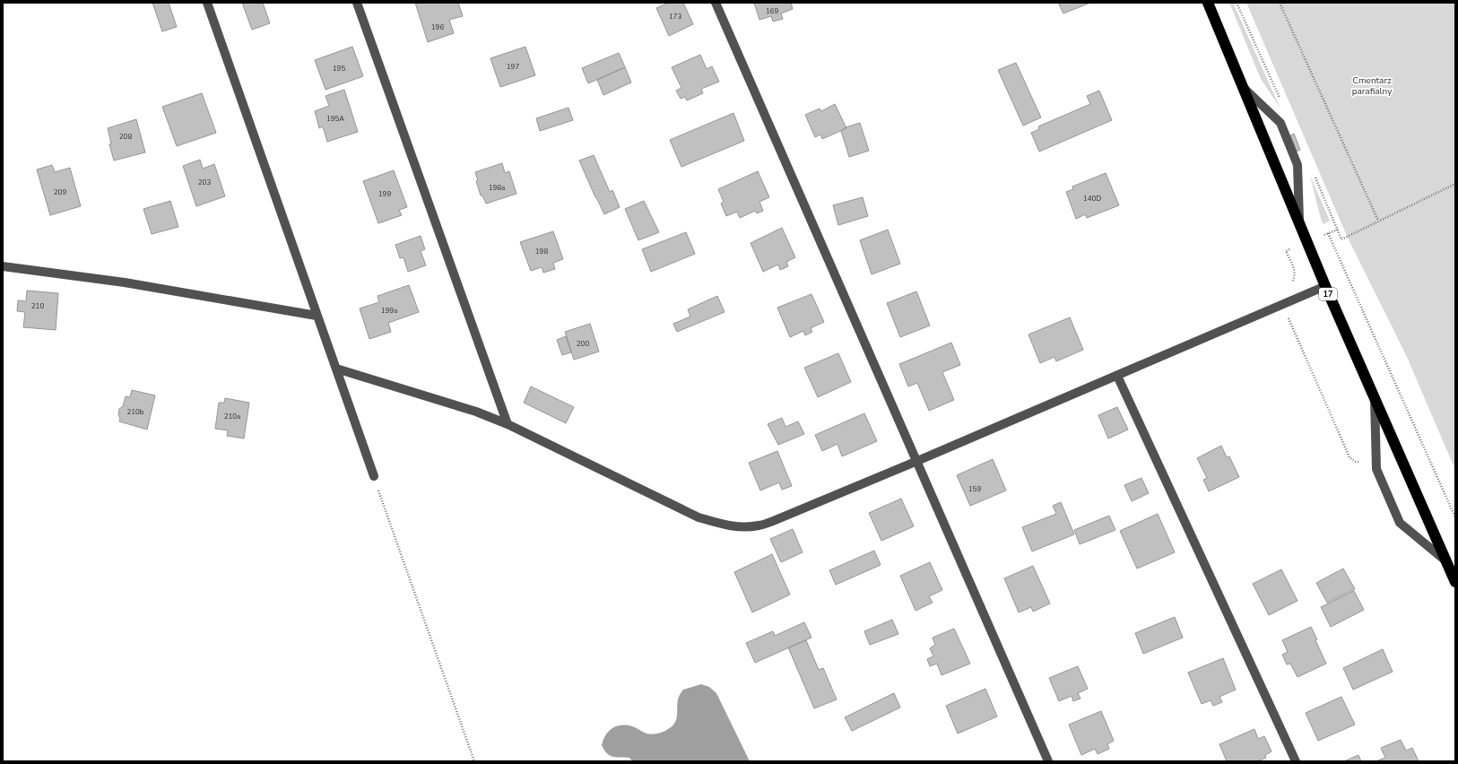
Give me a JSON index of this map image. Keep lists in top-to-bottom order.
{
  "streets": {
    "highway": ["17"]
  },
  "parks": ["Cmentarz parafialny"],
  "house_numbers": [
    "169",
    "173",
    "196",
    "197",
    "195",
    "195A",
    "208",
    "203",
    "198a",
    "209",
    "199",
    "140D",
    "198",
    "210",
    "199a",
    "200",
    "210b",
    "210a",
    "159"
  ]
}
